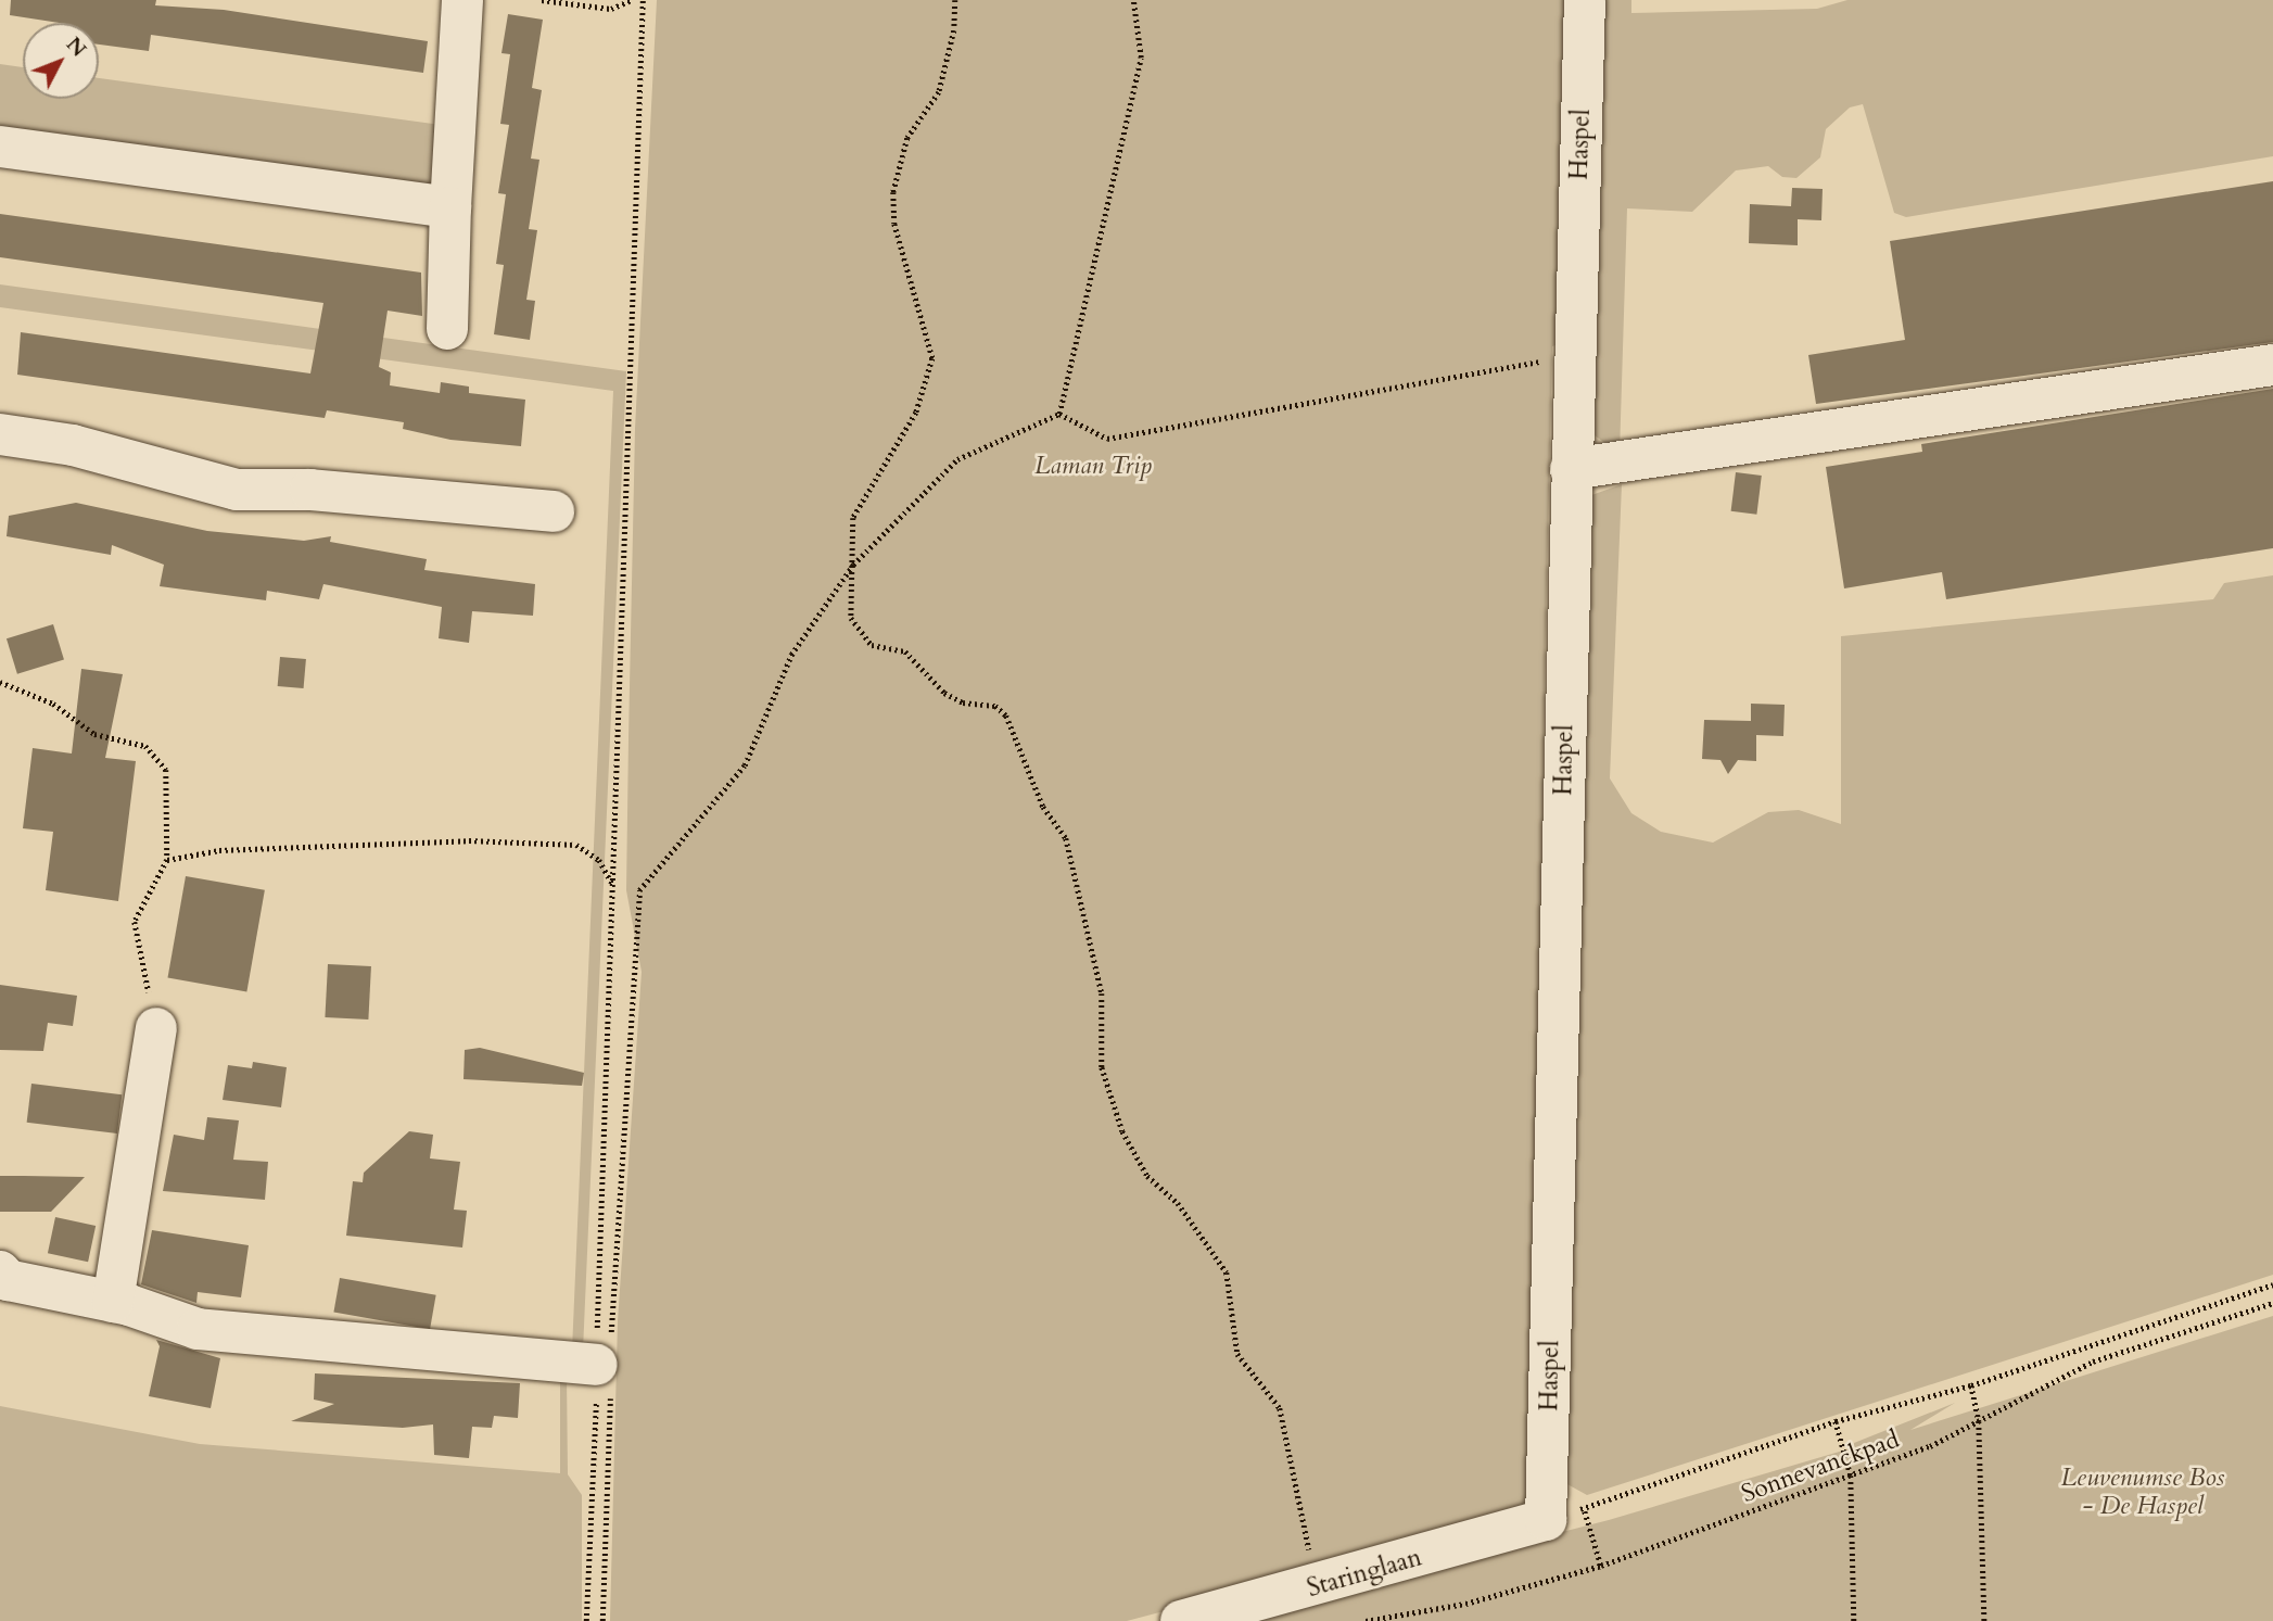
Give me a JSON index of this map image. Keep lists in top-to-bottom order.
{
  "streets": {
    "street": ["Haspel", "Staringlaan"],
    "path": ["Sonnevanckpad"]
  },
  "crossings": [
    ["Haspel", "Sonnevanckpad"],
    ["Haspel", "Staringlaan"],
    ["Sonnevanckpad", "Staringlaan"]
  ],
  "parks": ["Laman Trip", "Leuvenumse Bos - De Haspel"],
  "north": "top right"
}
